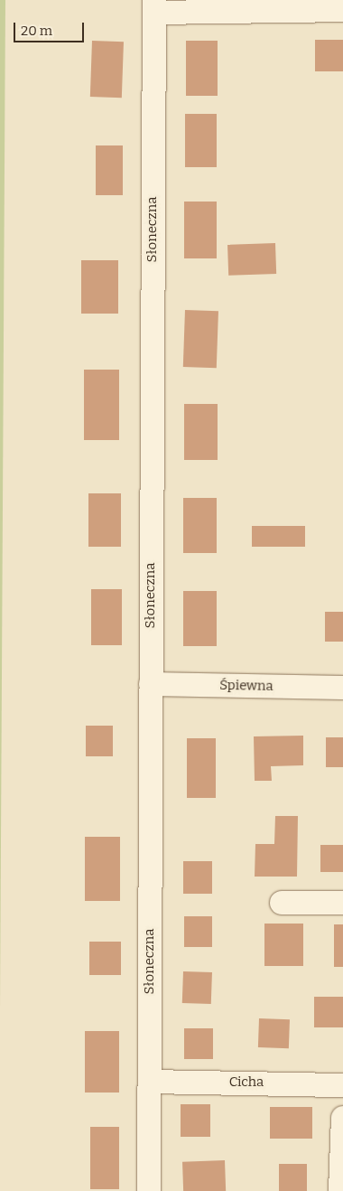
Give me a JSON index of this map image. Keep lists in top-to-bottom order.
{
  "streets": {
    "street": ["Słoneczna", "Śpiewna", "Cicha"]
  },
  "crossings": [
    ["Słoneczna", "Śpiewna"],
    ["Słoneczna", "Cicha"]
  ],
  "scale_bar": "20 m"
}
